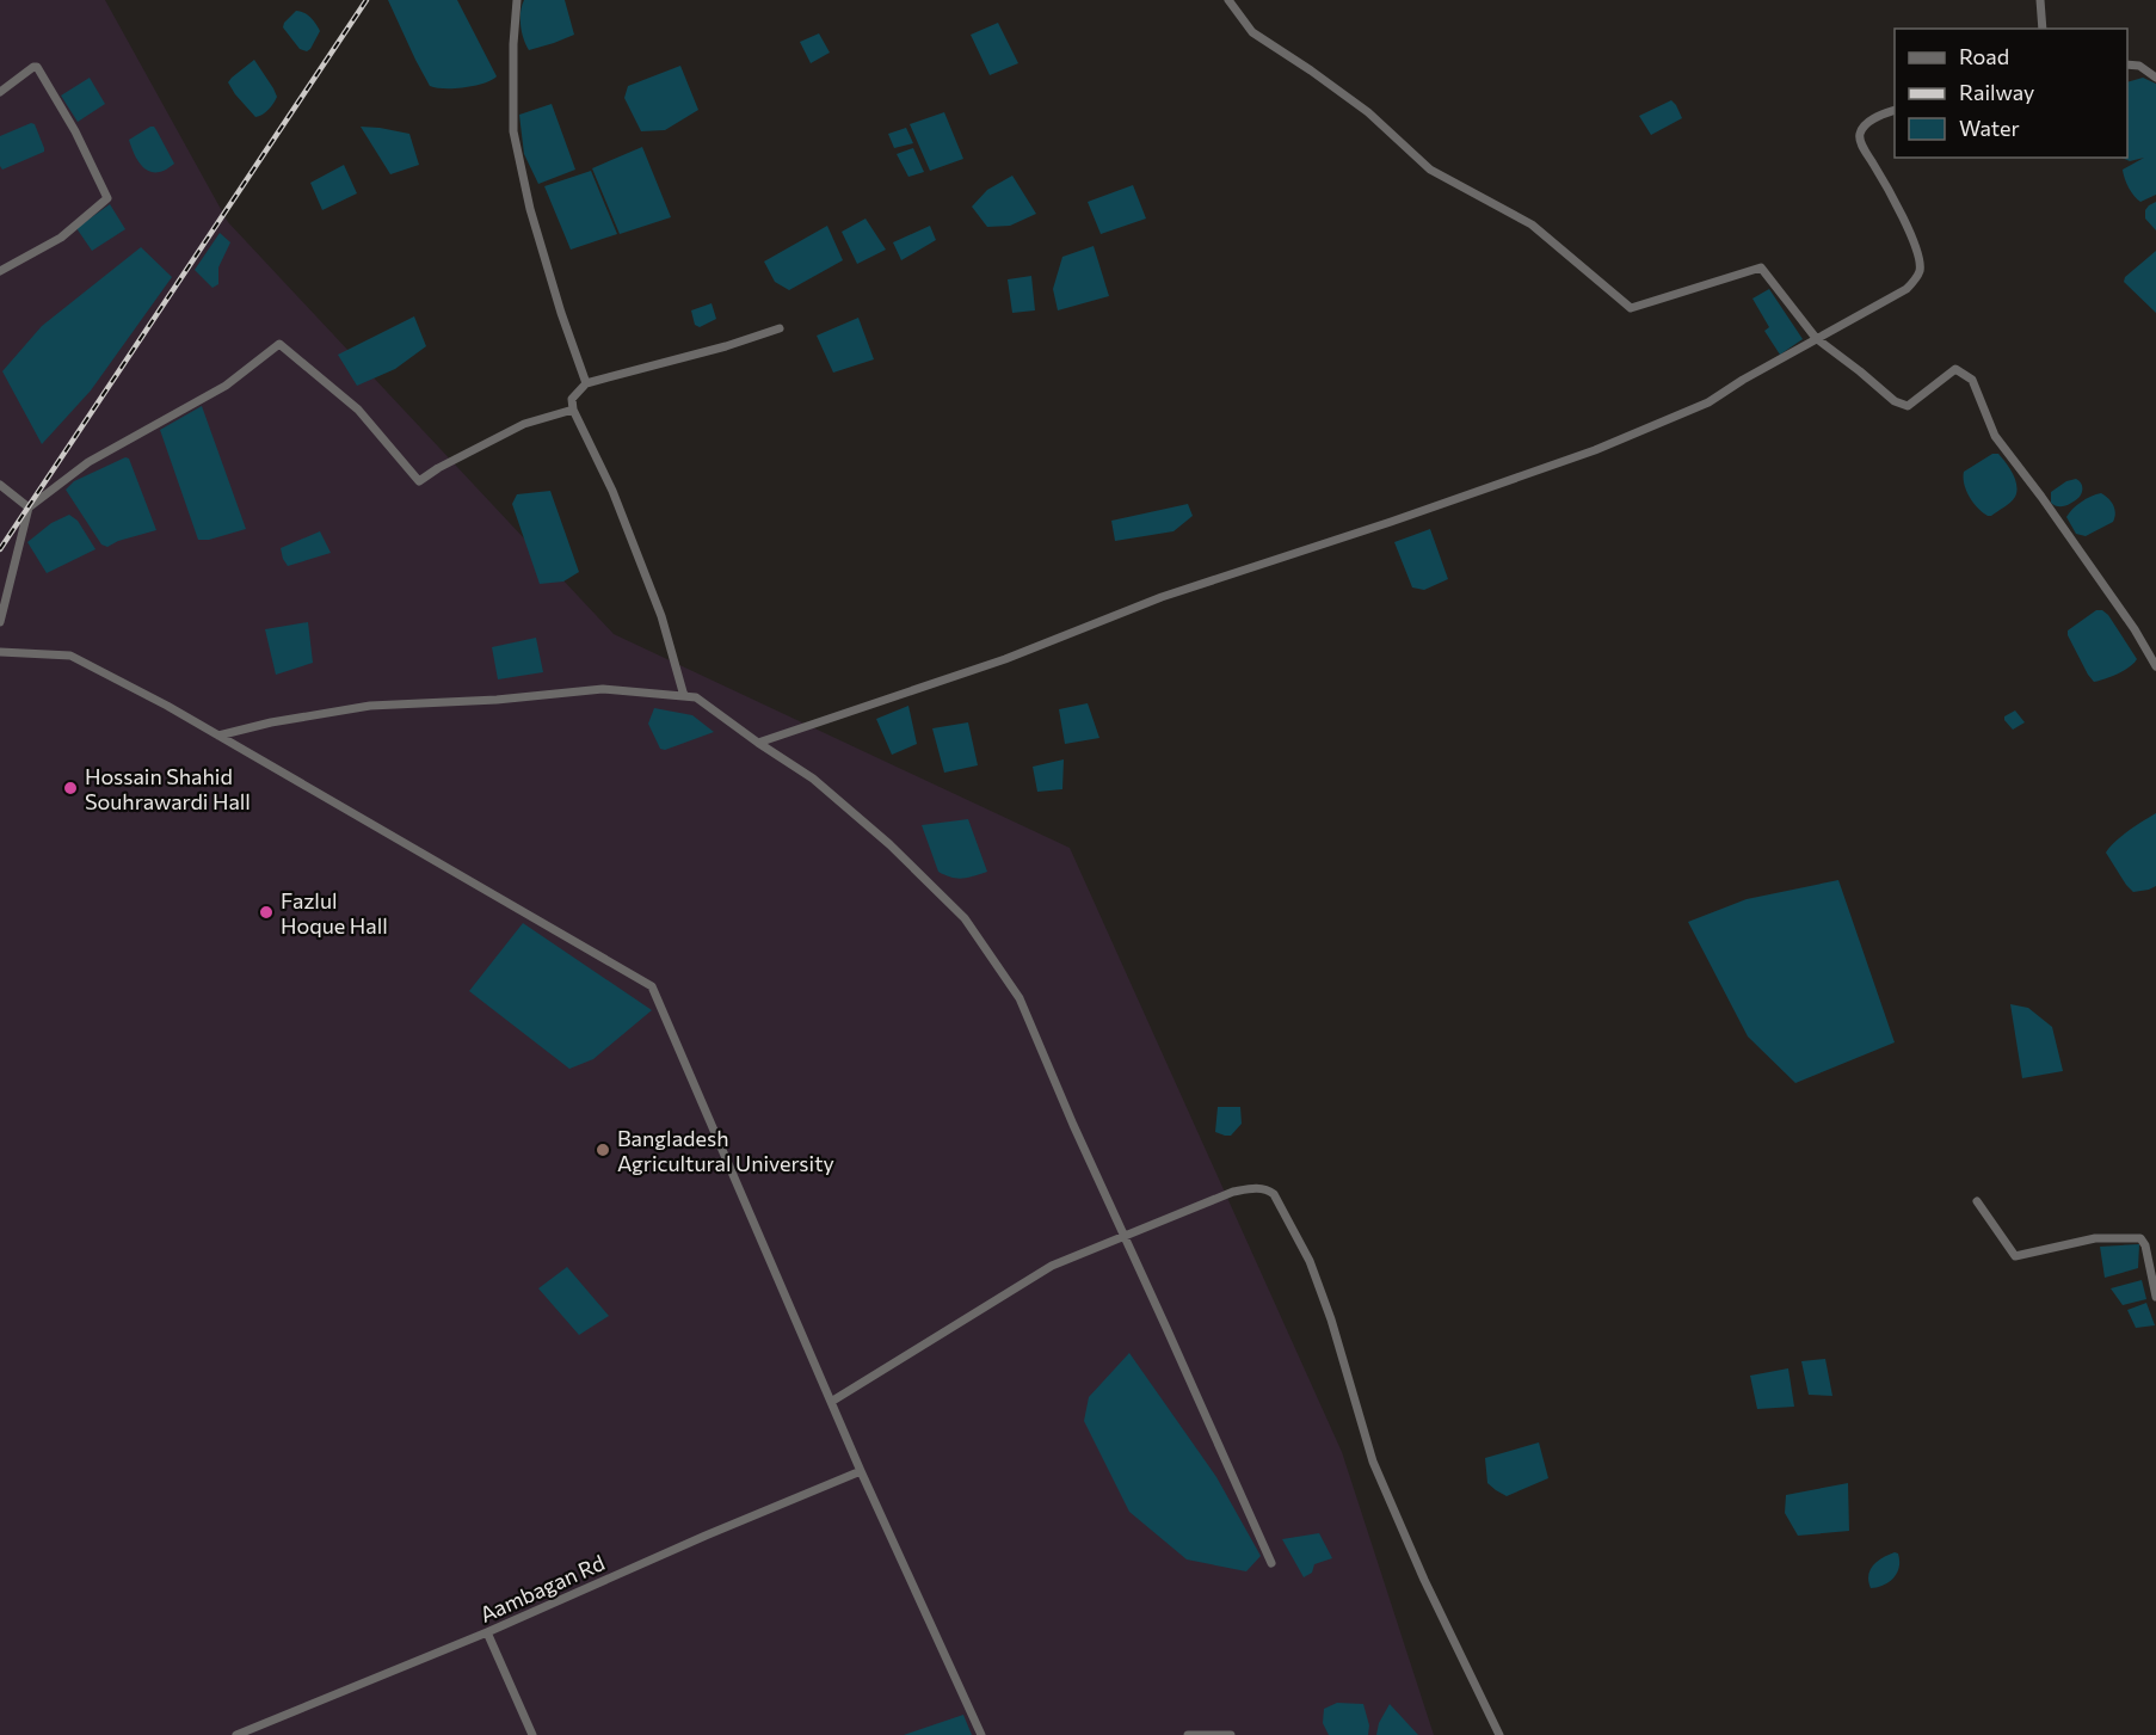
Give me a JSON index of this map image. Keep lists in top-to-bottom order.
{
  "streets": {
    "street": ["Aambagan Rd"]
  },
  "places": ["Hossain Shahid Souhrawardi Hall", "Fazlul Hoque Hall", "Bangladesh Agricultural University"],
  "legend": ["Road", "Railway", "Water"]
}
